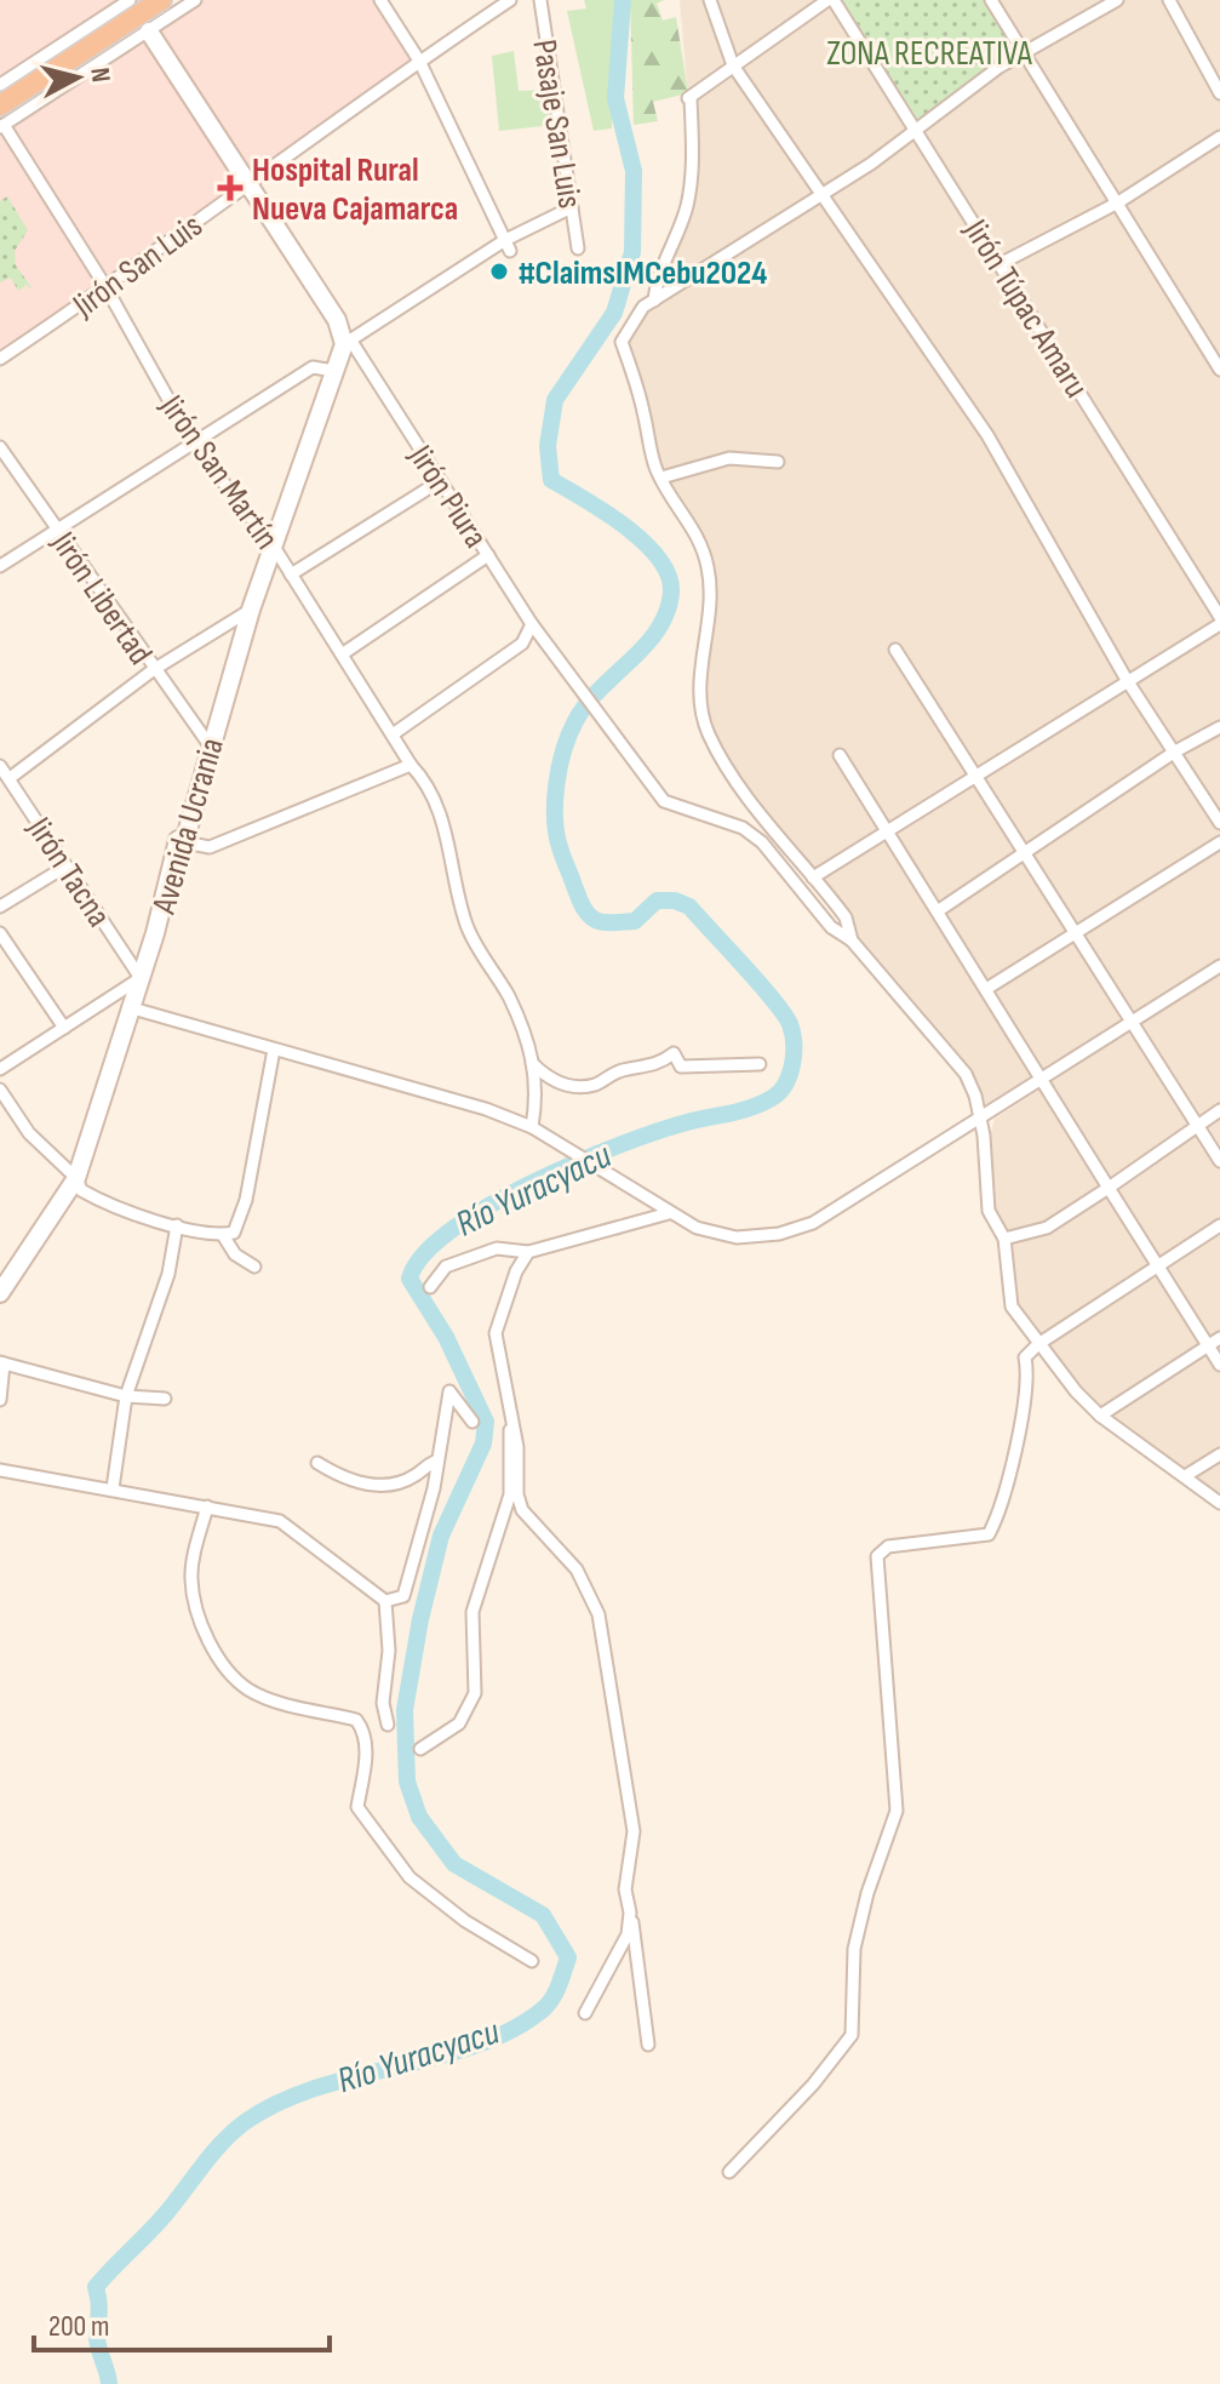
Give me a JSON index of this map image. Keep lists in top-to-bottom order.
{
  "streets": {
    "main road": ["Jirón Piura", "Avenida Ucrania"],
    "street": [
      "Pasaje San Luis",
      "Jirón San Luis",
      "Jirón Túpac Amaru",
      "Jirón San Martín",
      "Jirón Libertad",
      "Jirón Tacna"
    ]
  },
  "crossings": [
    ["Jirón San Luis", "Jirón San Martín"],
    ["Jirón San Luis", "Jirón Piura"],
    ["Jirón San Martín", "Avenida Ucrania"],
    ["Jirón Piura", "Avenida Ucrania"],
    ["Jirón Libertad", "Avenida Ucrania"],
    ["Avenida Ucrania", "Jirón Tacna"]
  ],
  "water": ["Río Yuracyacu"],
  "parks": ["ZONA RECREATIVA"],
  "places": {
    "health": ["Hospital Rural Nueva Cajamarca"],
    "other": ["#ClaimsIMCebu2024"]
  },
  "scale_bar": "200 m",
  "north": "right"
}
